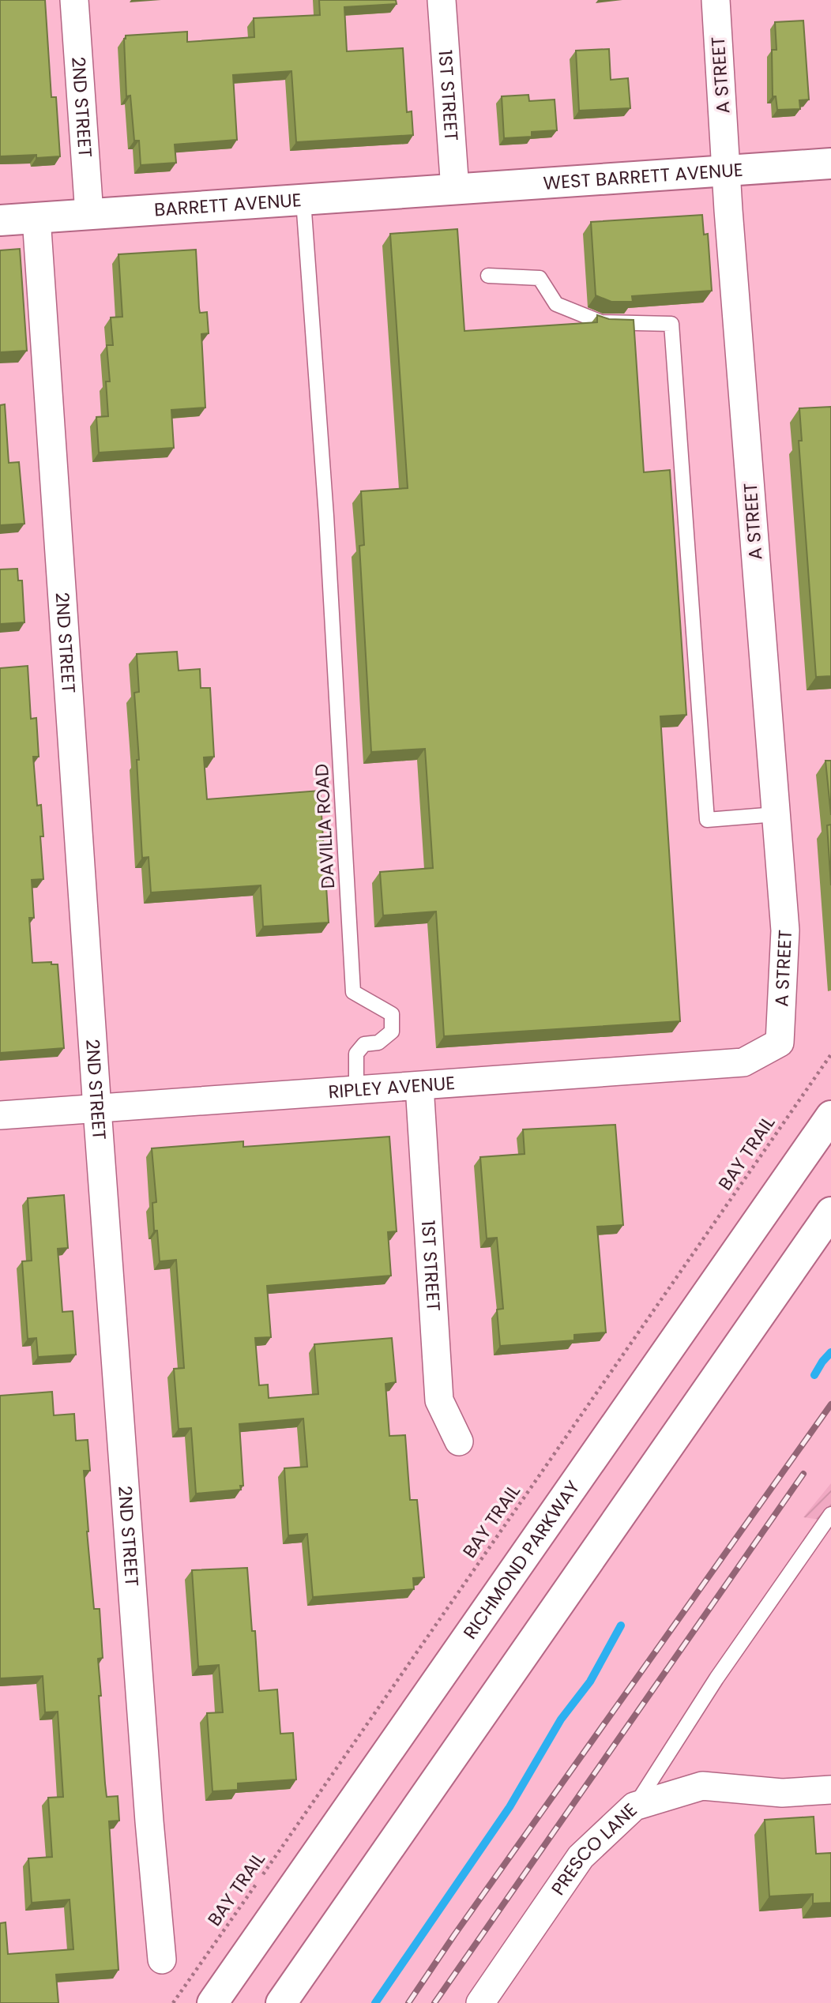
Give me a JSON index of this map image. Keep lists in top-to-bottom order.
{
  "streets": {
    "main road": ["WEST BARRETT AVENUE", "BARRETT AVENUE", "RICHMOND PARKWAY"],
    "street": [
      "A STREET",
      "1ST STREET",
      "2ND STREET",
      "RIPLEY AVENUE",
      "PRESCO LANE"
    ],
    "lane": ["DAVILLA ROAD"],
    "path": ["BAY TRAIL"]
  },
  "crossings": [
    ["A STREET", "WEST BARRETT AVENUE"],
    ["A STREET", "RIPLEY AVENUE"],
    ["1ST STREET", "WEST BARRETT AVENUE"],
    ["1ST STREET", "BARRETT AVENUE"],
    ["1ST STREET", "RIPLEY AVENUE"],
    ["2ND STREET", "BARRETT AVENUE"],
    ["2ND STREET", "RIPLEY AVENUE"],
    ["WEST BARRETT AVENUE", "BARRETT AVENUE"],
    ["BARRETT AVENUE", "DAVILLA ROAD"],
    ["DAVILLA ROAD", "RIPLEY AVENUE"]
  ]
}
